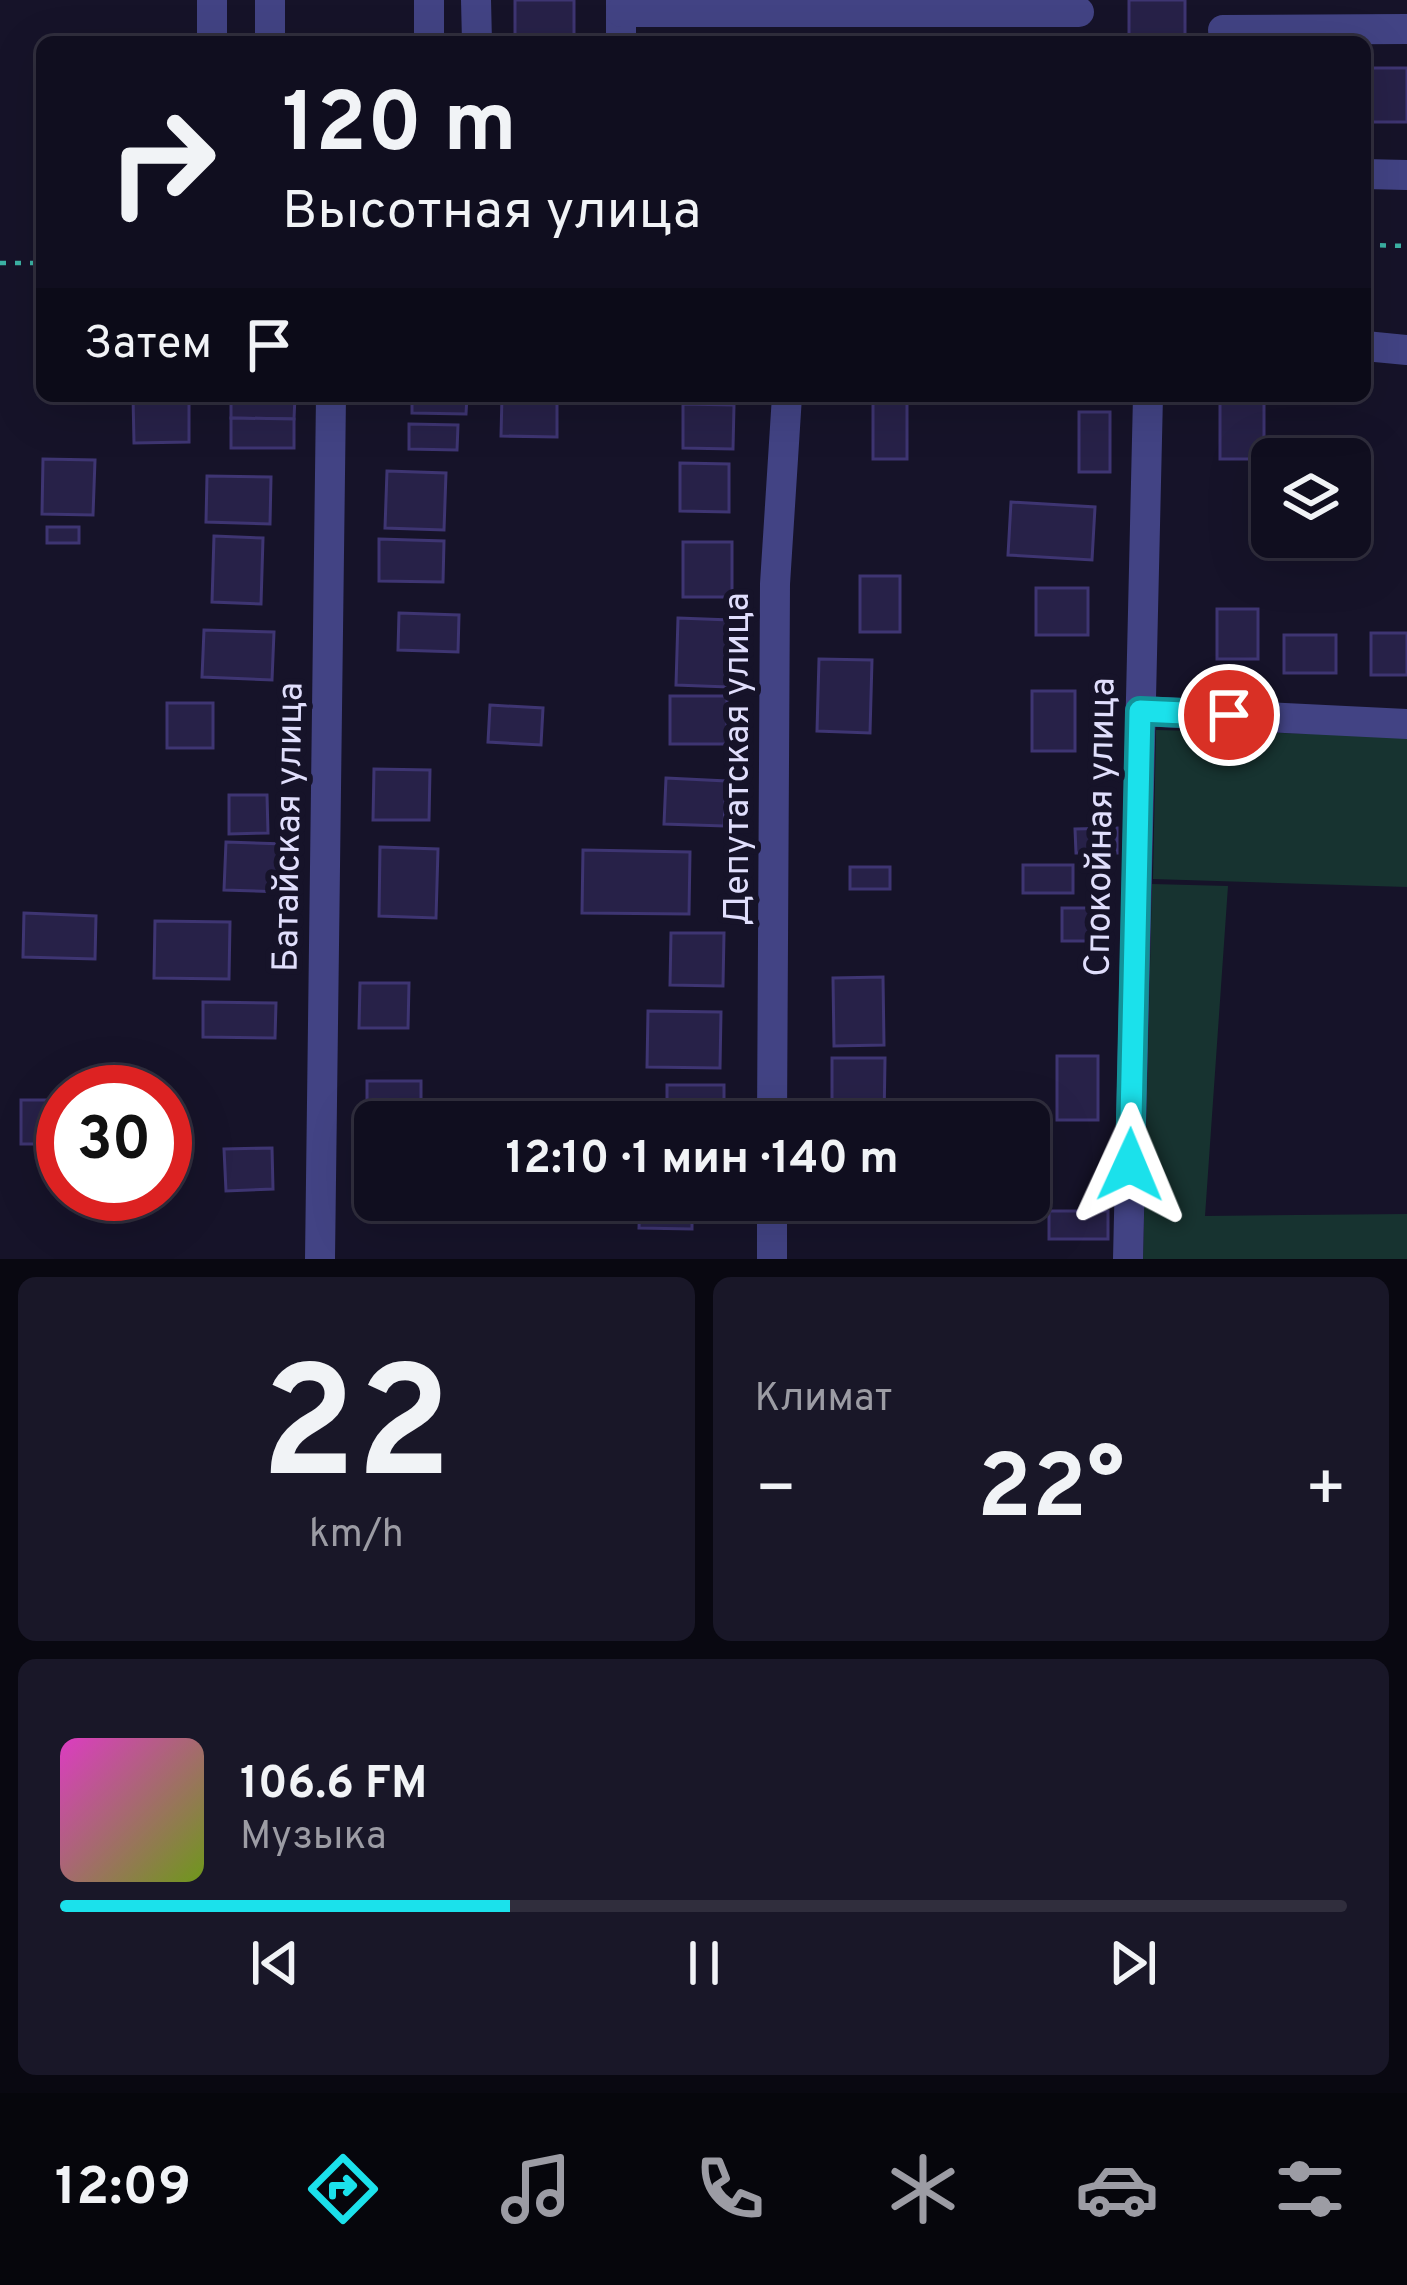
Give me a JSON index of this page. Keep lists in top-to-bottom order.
{
  "streets": {
    "street": ["Депутатская улица", "Батайская улица", "Спокойная улица"]
  },
  "page": {
    "turn": ["120 m", "Высотная улица"],
    "then": "Затем",
    "limit": "30",
    "trip": "12:10 · 1 мин · 140 m",
    "tile": [
      ["22", "km/h"],
      "Климат"
    ],
    "heat": ["−", "22°", "+"],
    "song": ["106.6 FM", "Музыка"],
    "tabs": "12:09"
  }
}
